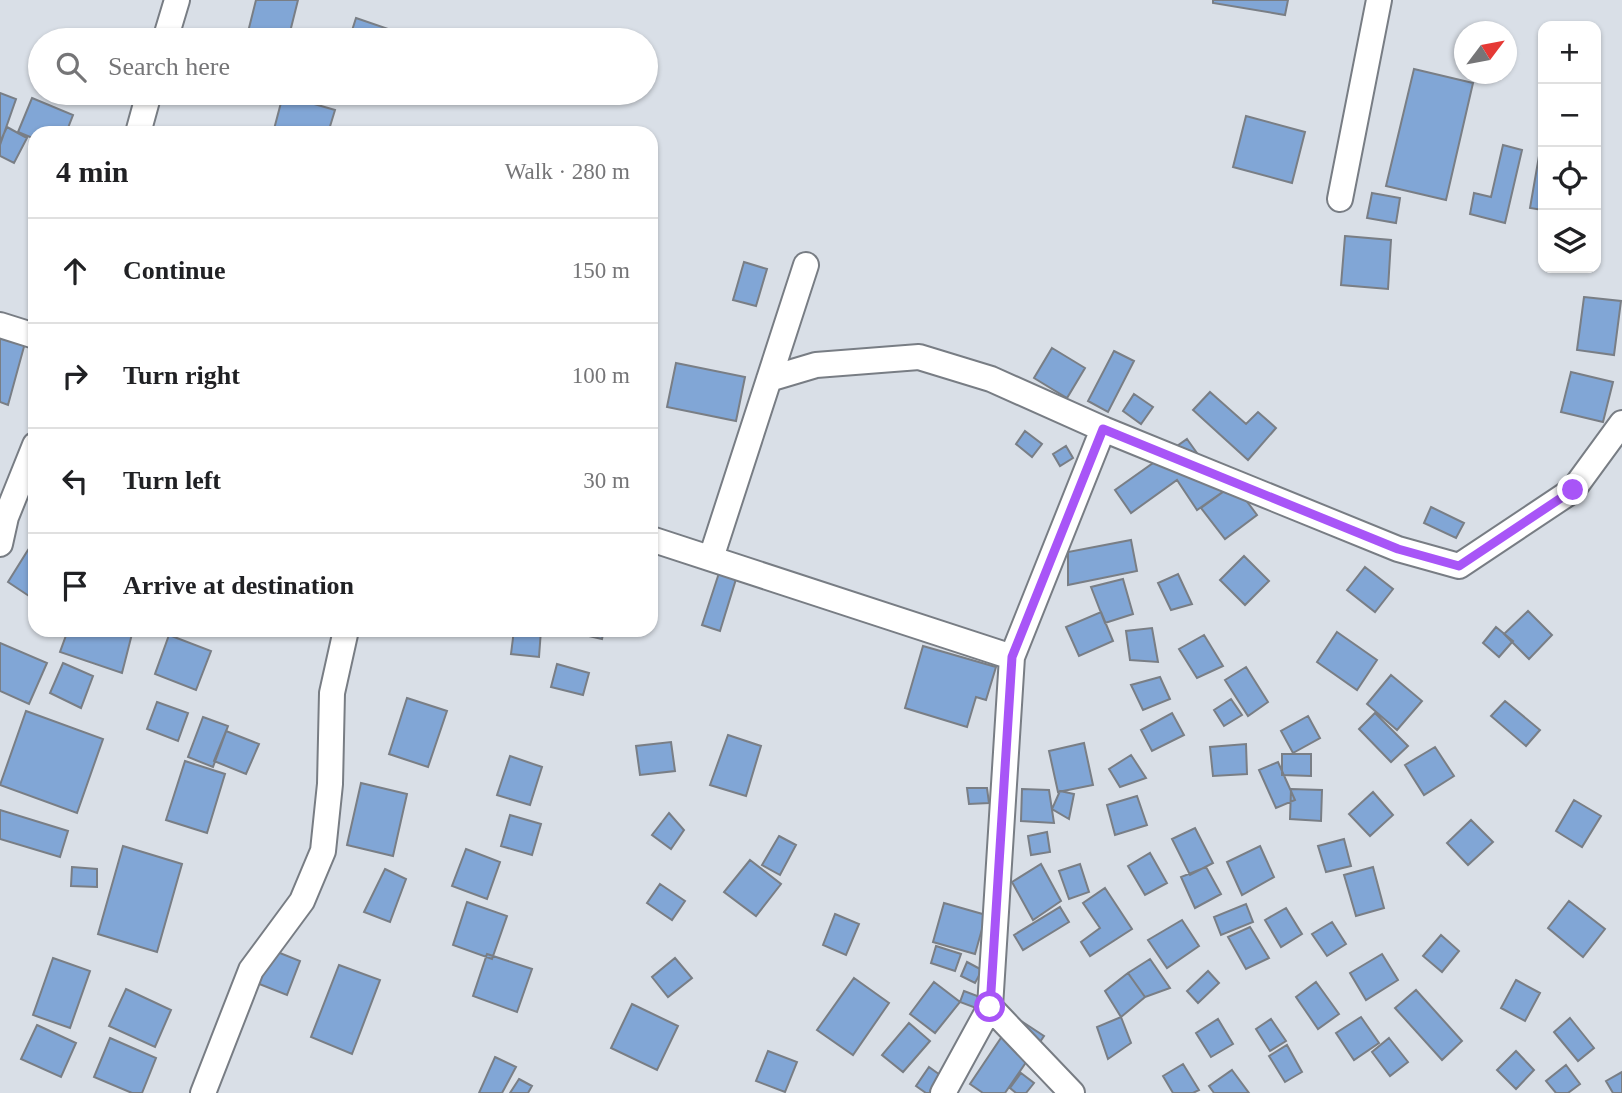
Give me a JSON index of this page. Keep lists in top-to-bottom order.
{
  "north": "top right",
  "page": {
    "map_buttons": ["+", "−"],
    "search": "Search here",
    "heading": ["4 min", "Walk · 280 m"],
    "list": [
      ["Continue", "150 m"],
      ["Turn right", "100 m"],
      ["Turn left", "30 m"],
      "Arrive at destination"
    ]
  }
}
